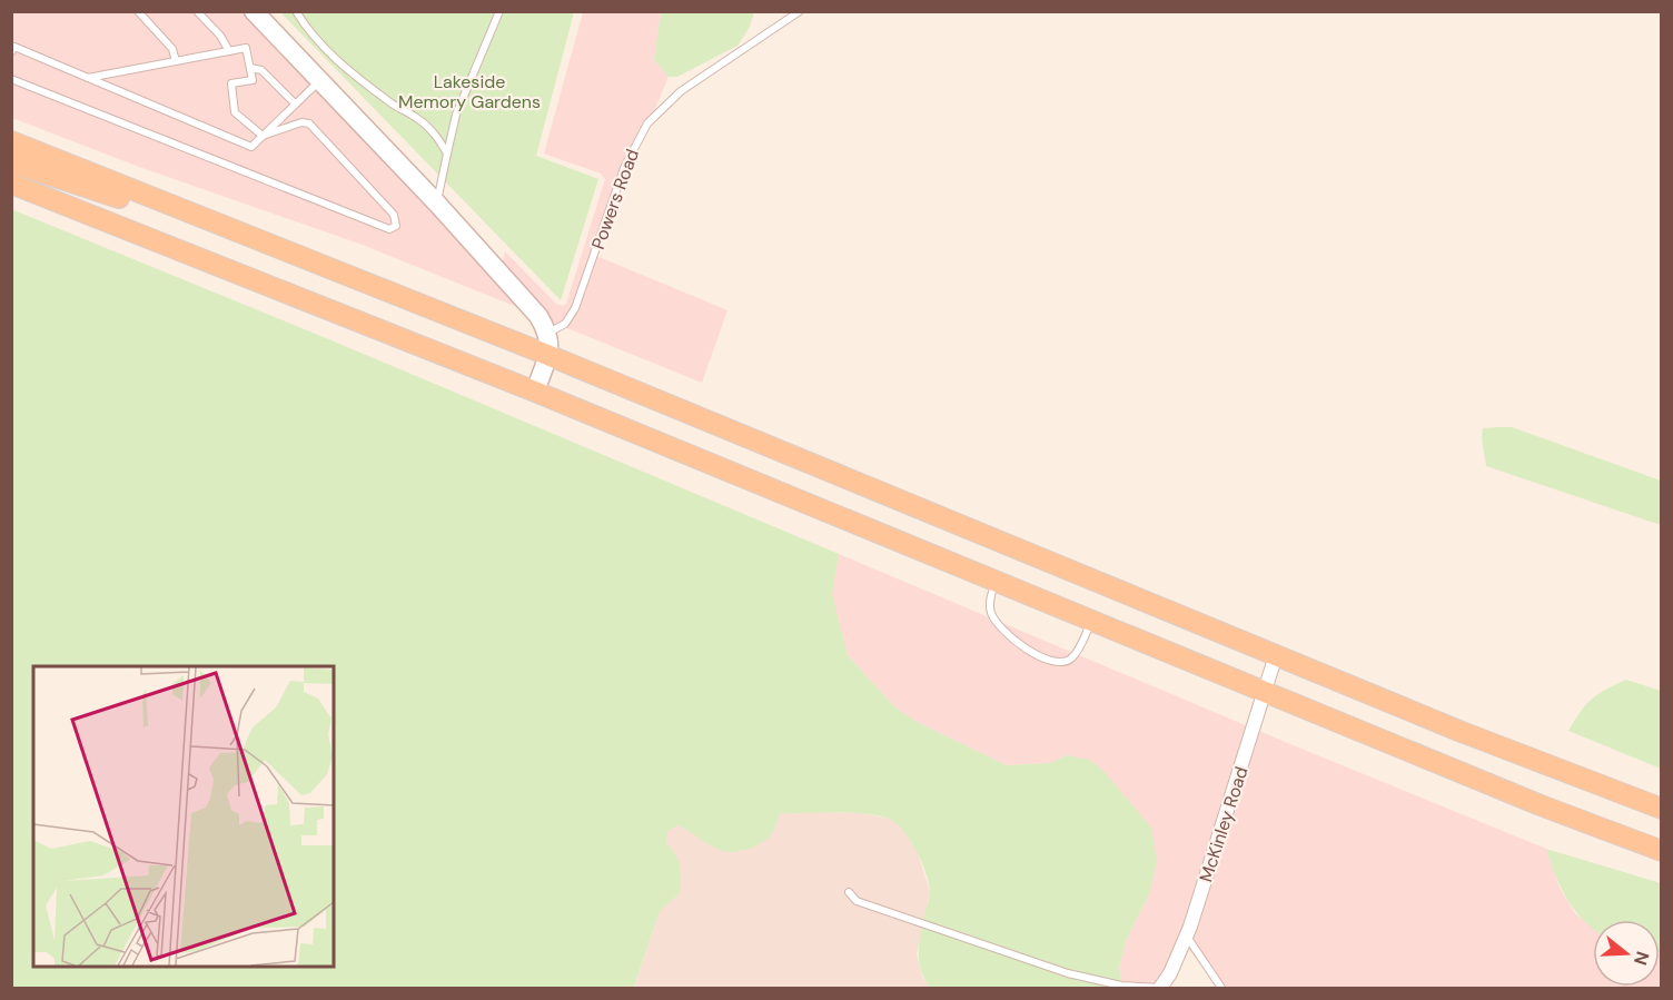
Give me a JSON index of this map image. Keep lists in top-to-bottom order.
{
  "streets": {
    "street": ["McKinley Road"],
    "lane": ["Powers Road"]
  },
  "parks": ["Lakeside Memory Gardens"],
  "north": "right"
}
